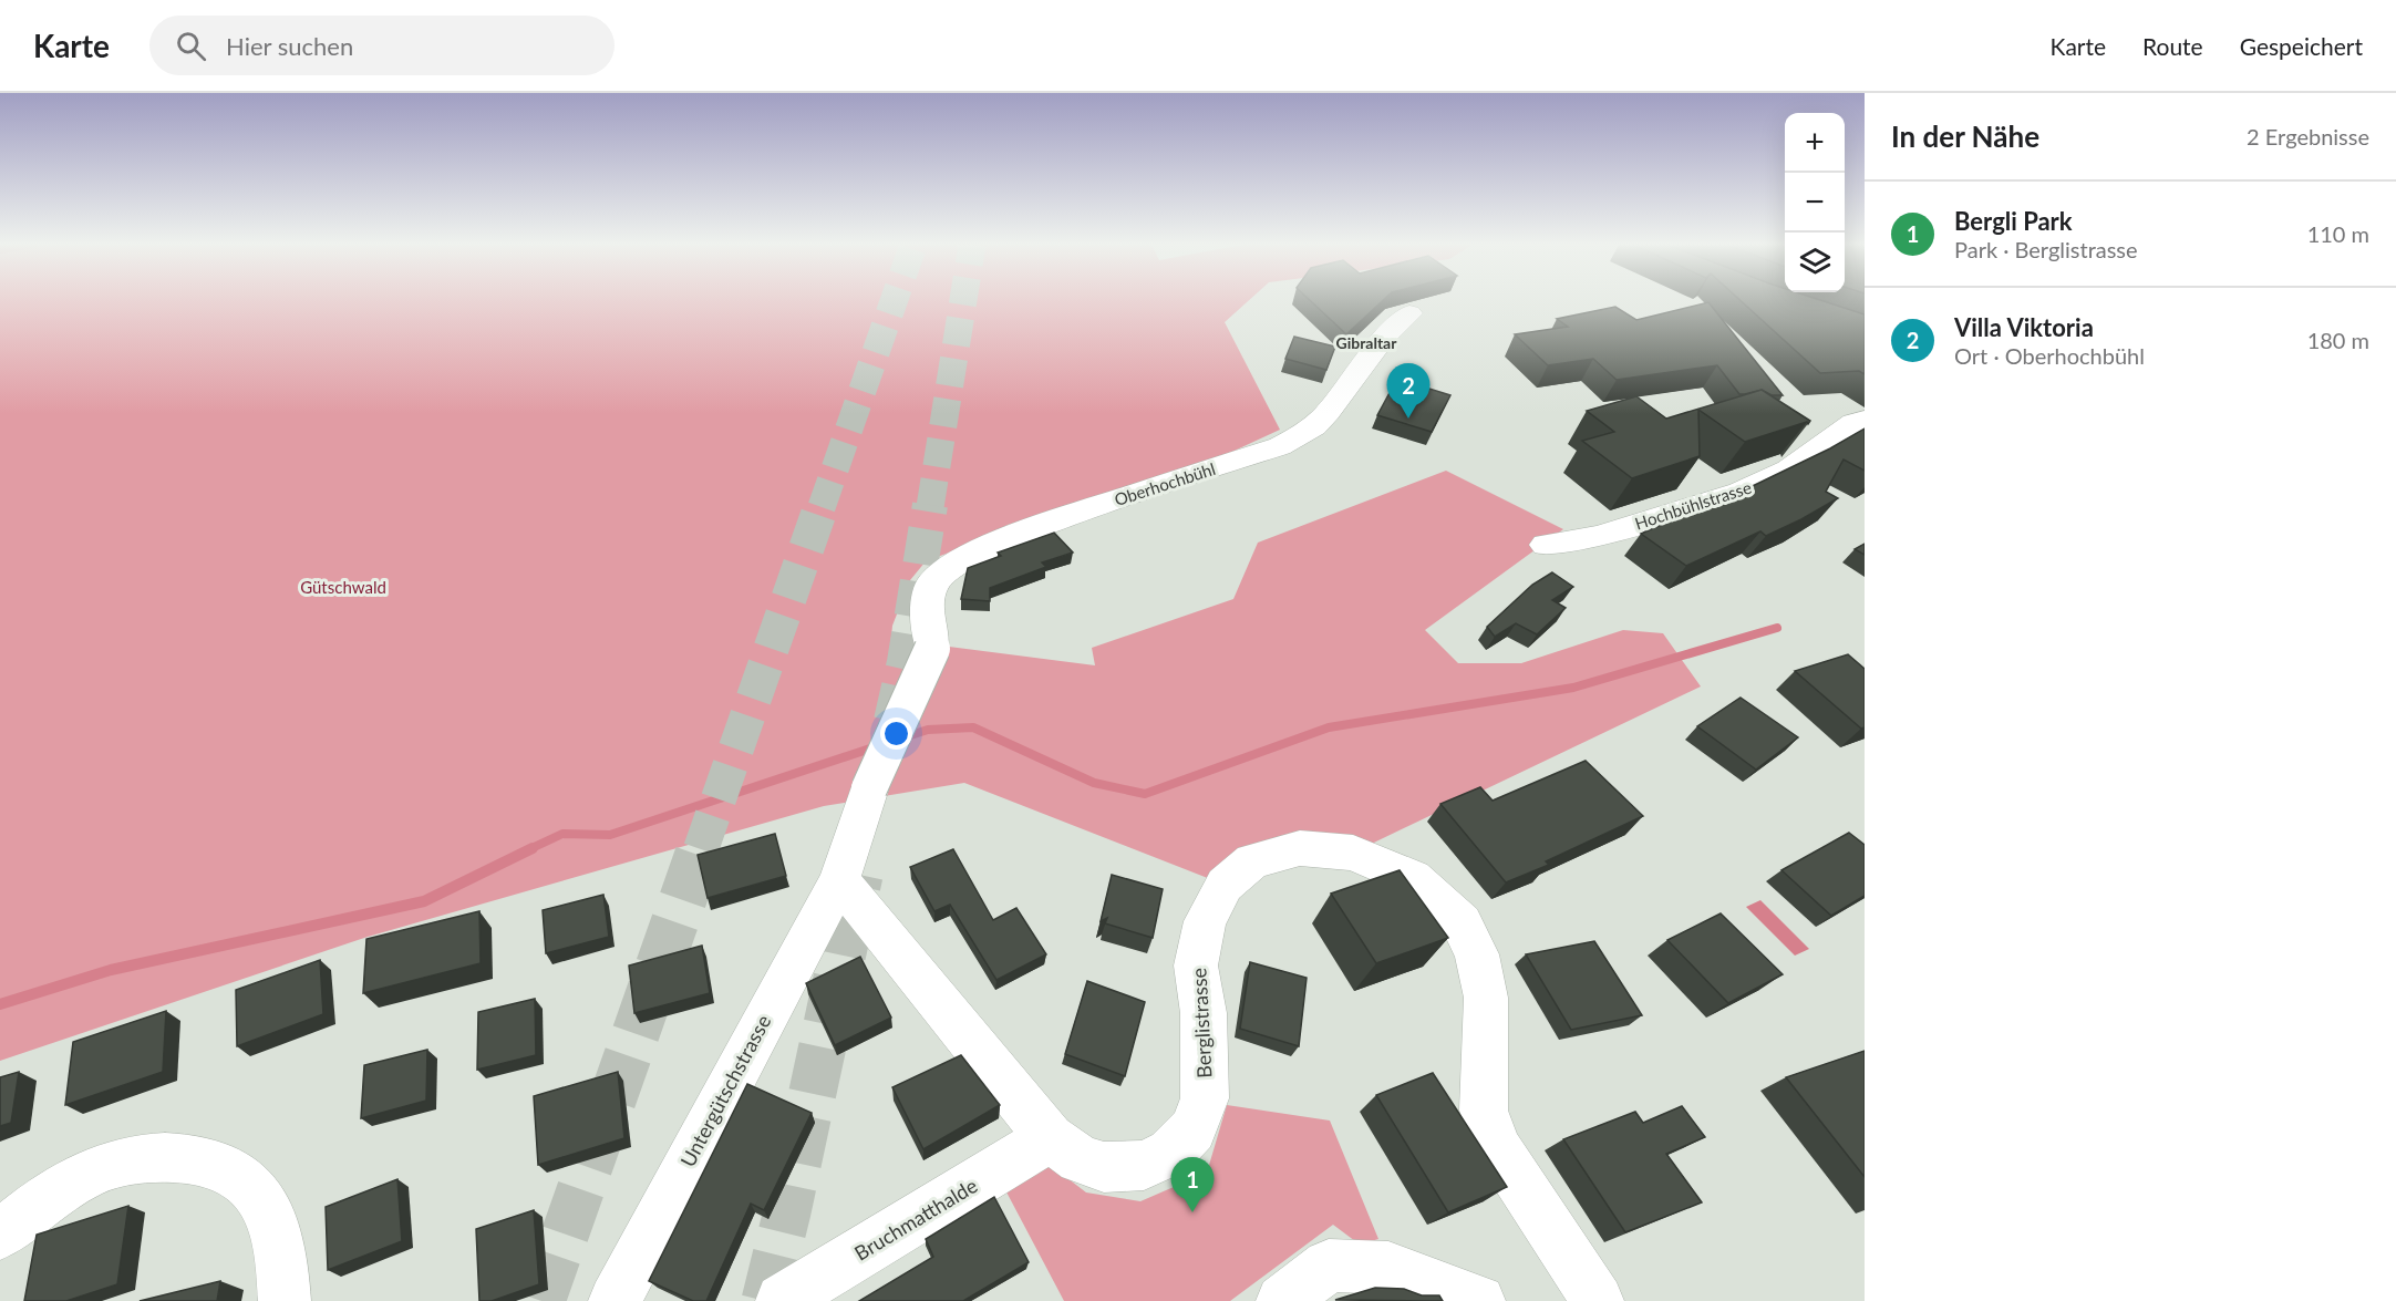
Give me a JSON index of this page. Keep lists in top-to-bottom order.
{
  "streets": {
    "street": [
      "Oberhochbühl",
      "Hochbühlstrasse",
      "Berglistrasse",
      "Untergütschstrasse",
      "Bruchmatthalde"
    ]
  },
  "crossings": [
    ["Oberhochbühl", "Berglistrasse"],
    ["Oberhochbühl", "Untergütschstrasse"],
    ["Berglistrasse", "Untergütschstrasse"],
    ["Berglistrasse", "Bruchmatthalde"]
  ],
  "districts": ["Gibraltar"],
  "parks": ["Gütschwald"],
  "page": {
    "header": "Karte",
    "search": "Hier suchen",
    "nav": ["Karte", "Route", "Gespeichert"],
    "heading": ["In der Nähe", "2 Ergebnisse"],
    "map_buttons": ["+", "−"],
    "list": [
      {
        "mark": "1",
        "name": "Bergli Park",
        "note": "Park · Berglistrasse",
        "value": "110 m"
      },
      {
        "mark": "2",
        "name": "Villa Viktoria",
        "note": "Ort · Oberhochbühl",
        "value": "180 m"
      }
    ],
    "pins": ["2", "1"]
  }
}
